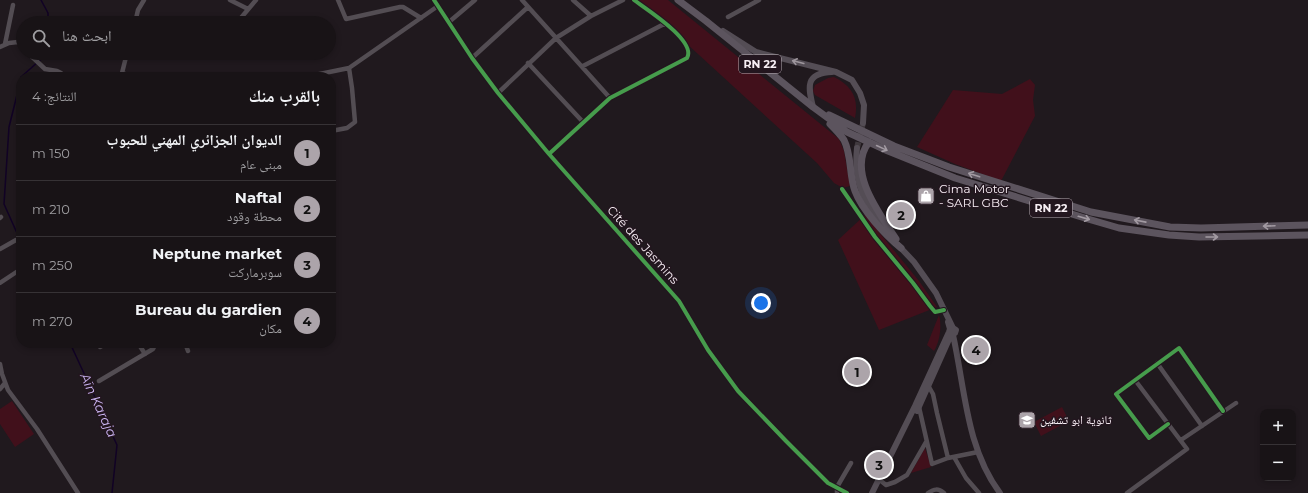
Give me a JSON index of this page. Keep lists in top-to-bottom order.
{
  "streets": {
    "main road": ["RN 22"],
    "street": ["Cité des Jasmins"]
  },
  "water": ["Aïn Karaja"],
  "places": {
    "shop": ["Cima Motor - SARL GBC"],
    "school or university": ["ثانوية ابو تشفين"]
  },
  "page": {
    "search": "ابحث هنا",
    "heading": ["بالقرب منك", "النتائج: 4"],
    "list": [
      {
        "mark": "1",
        "name": "الديوان الجزائري المهني للحبوب",
        "note": "مبنى عام",
        "value": "150 m"
      },
      {
        "mark": "2",
        "name": "Naftal",
        "note": "محطة وقود",
        "value": "210 m"
      },
      {
        "mark": "3",
        "name": "Neptune market",
        "note": "سوبرماركت",
        "value": "250 m"
      },
      {
        "mark": "4",
        "name": "Bureau du gardien",
        "note": "مكان",
        "value": "270 m"
      }
    ],
    "pins": [
      "2",
      "4",
      "1",
      "3"
    ],
    "map_buttons": ["+", "−"]
  }
}
